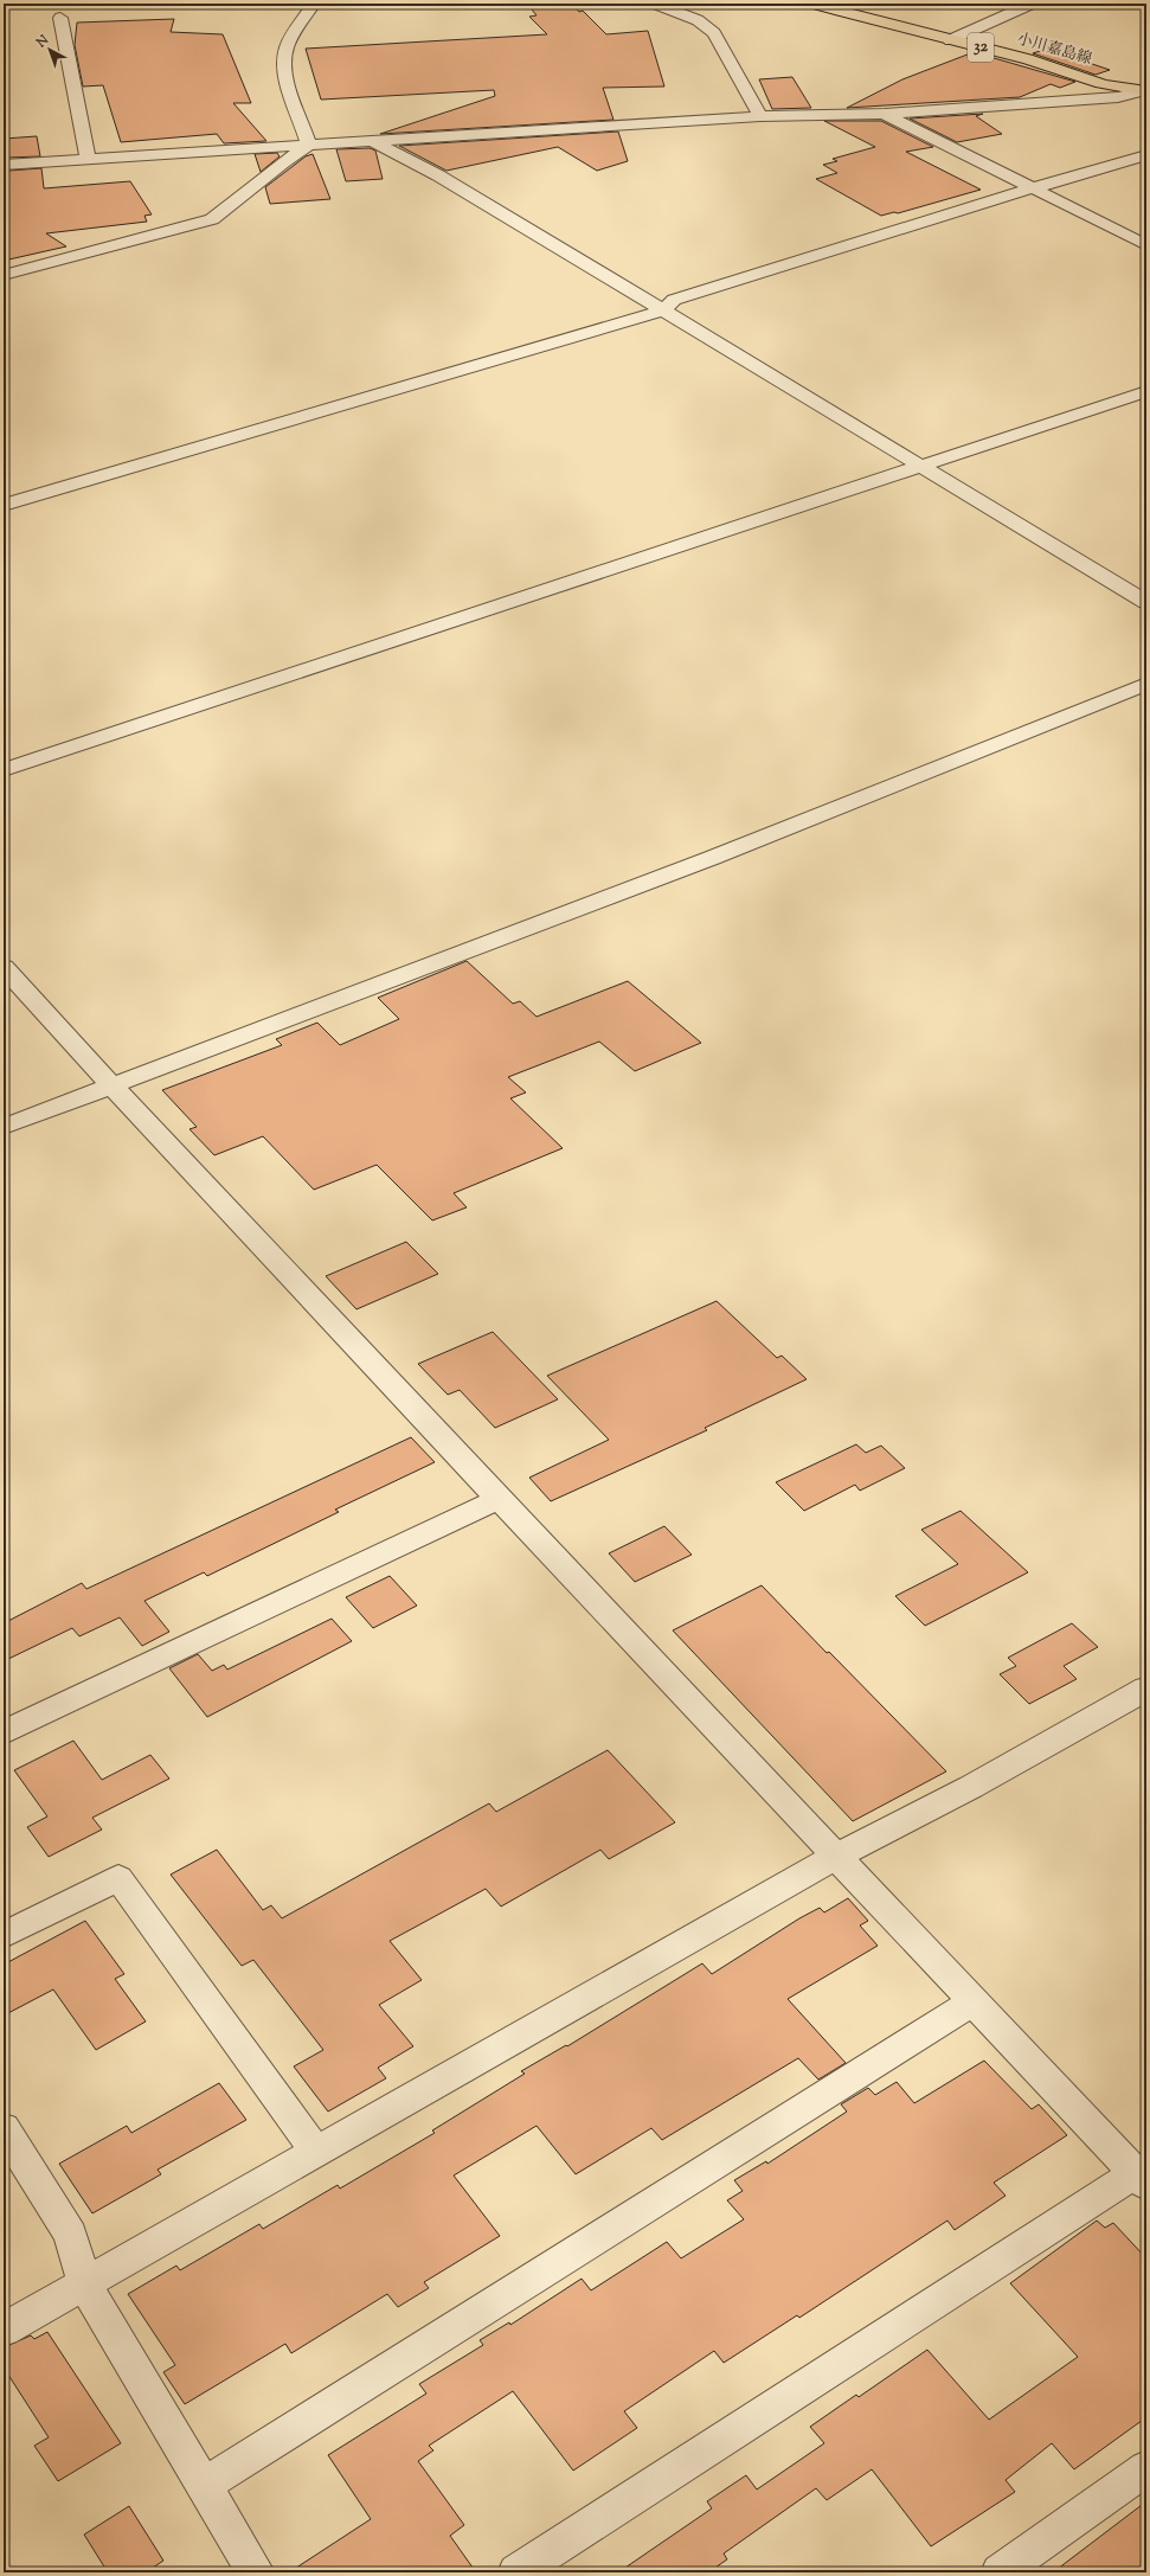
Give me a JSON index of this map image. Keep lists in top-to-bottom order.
{
  "streets": {
    "main road": ["32", "小川嘉島線"]
  },
  "north": "top left"
}
